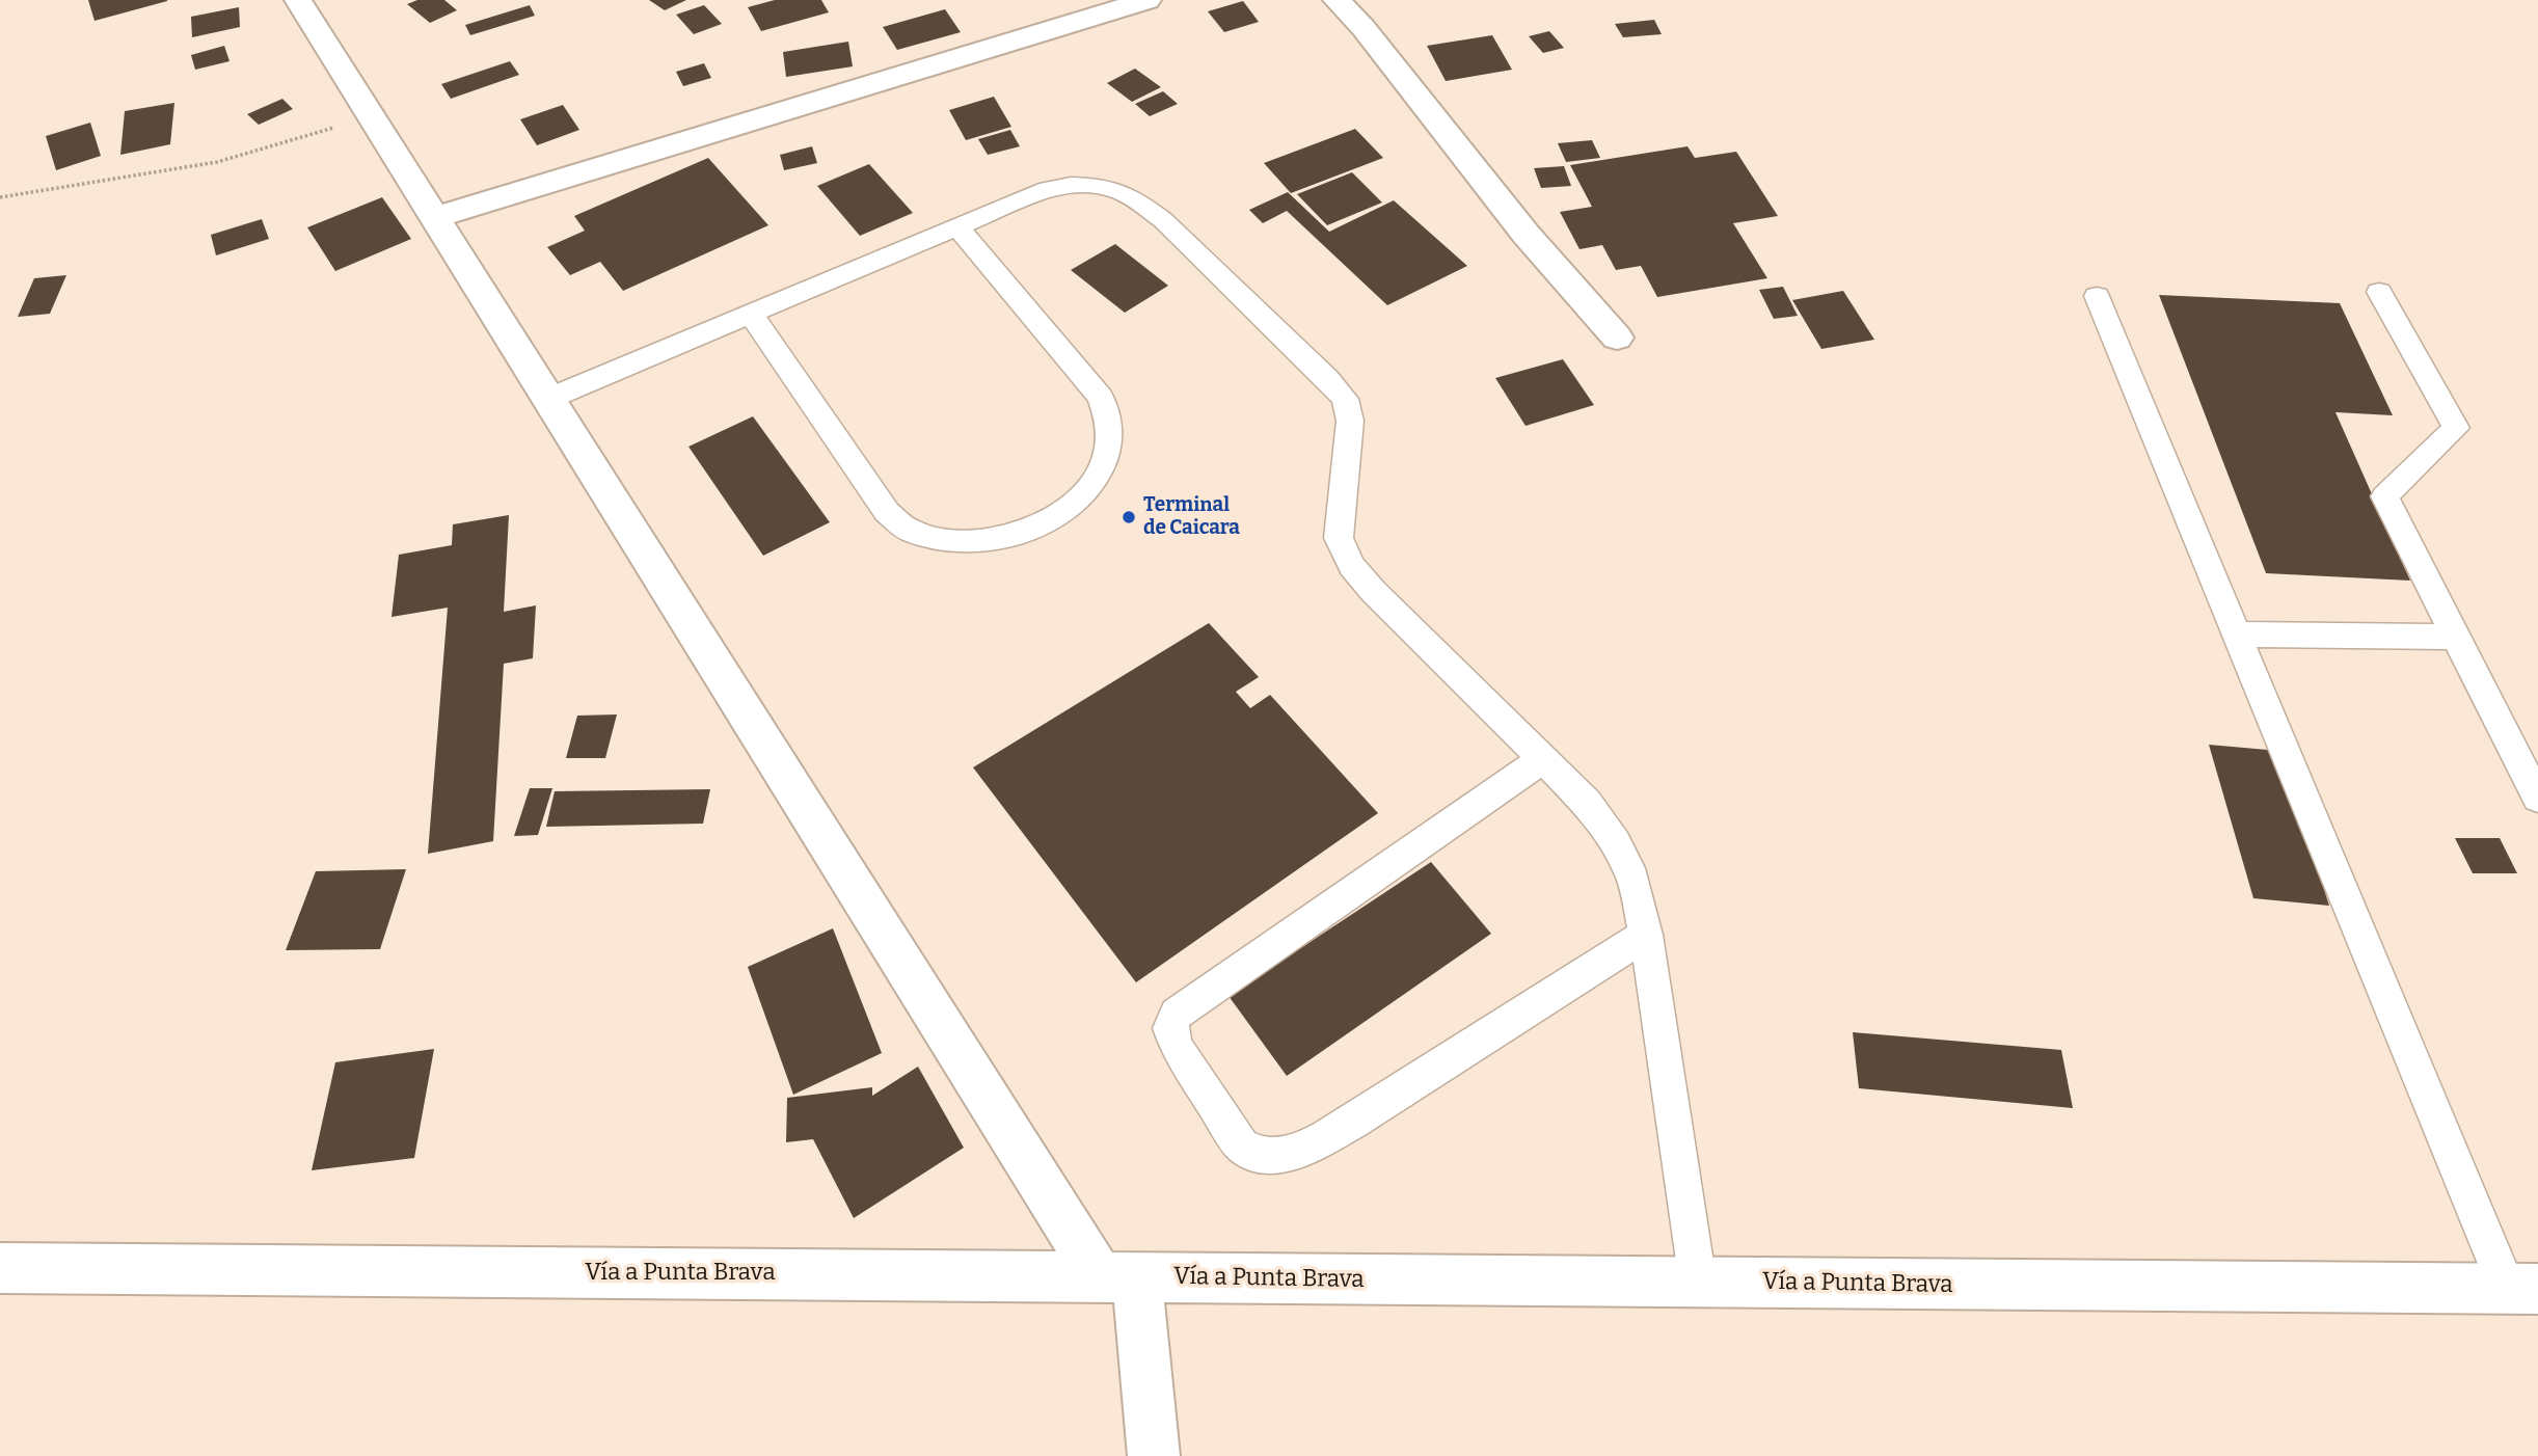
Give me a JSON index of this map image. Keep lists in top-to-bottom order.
{
  "streets": {
    "street": ["Vía a Punta Brava"]
  },
  "places": ["Terminal de Caicara"]
}
